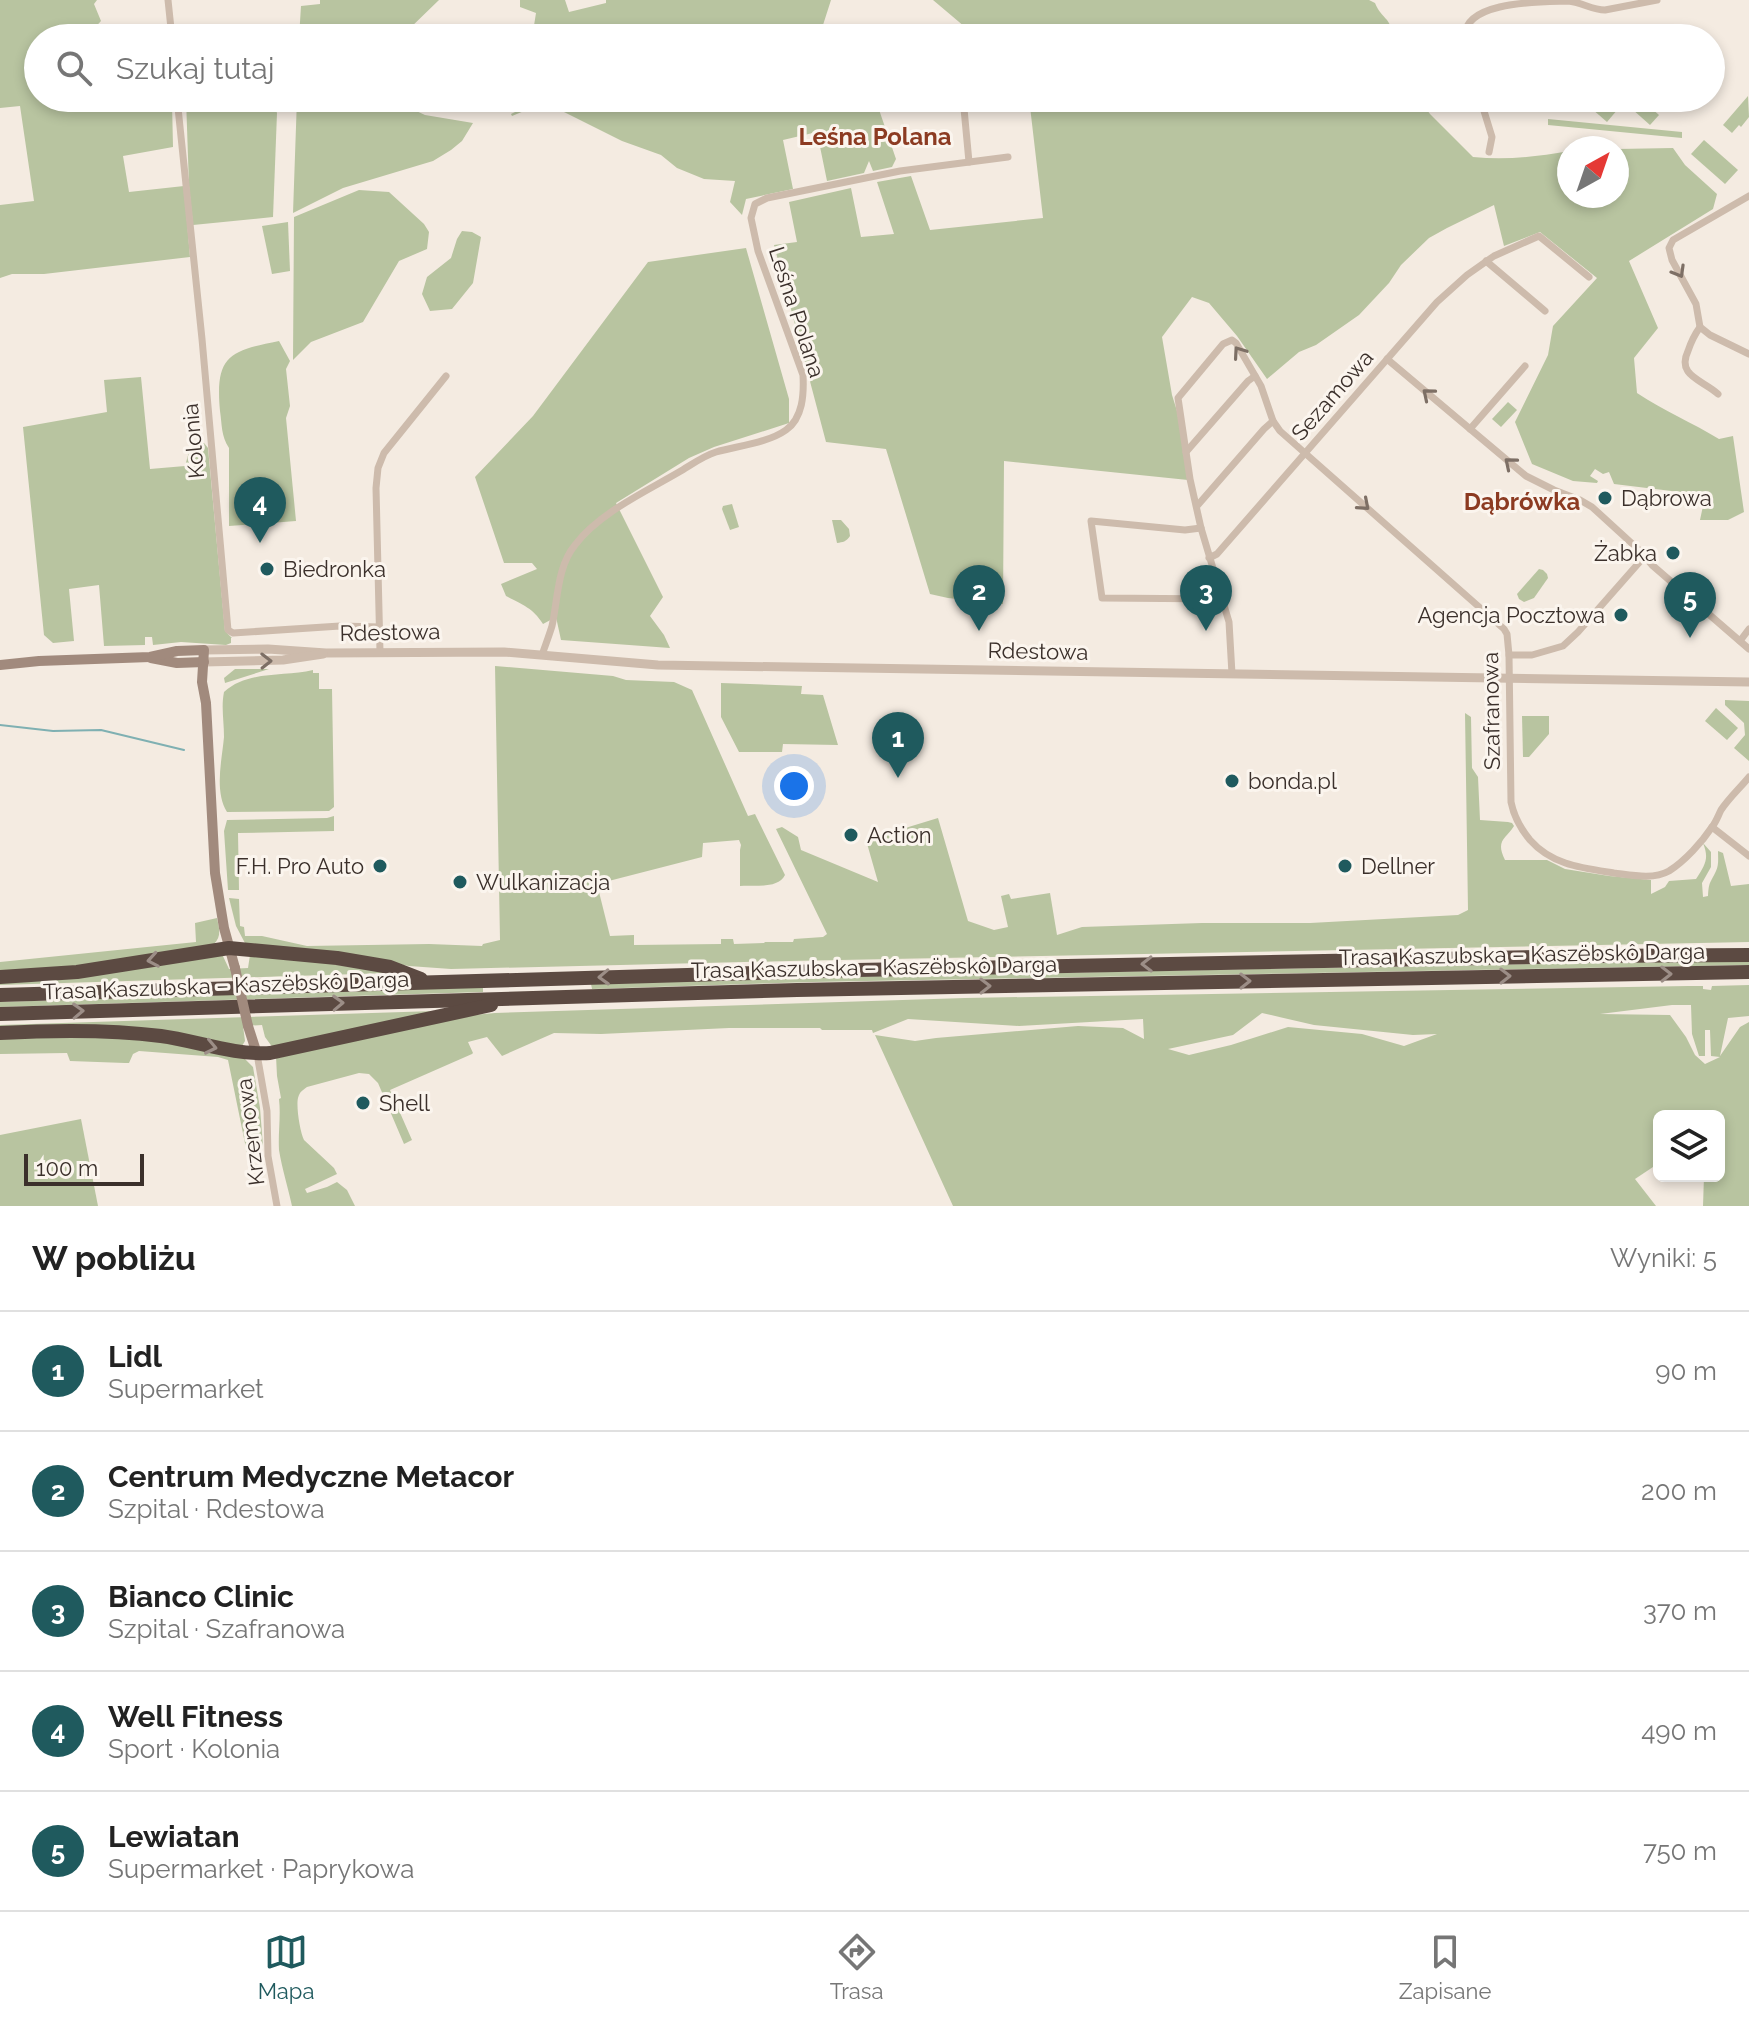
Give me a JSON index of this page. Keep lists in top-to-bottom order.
{
  "streets": {
    "highway": ["Trasa Kaszubska – Kaszëbskô Darga"],
    "main road": ["Rdestowa"],
    "street": [
      "Leśna Polana",
      "Sezamowa",
      "Kolonia",
      "Szafranowa",
      "Krzemowa"
    ]
  },
  "crossings": [
    ["Leśna Polana", "Rdestowa"],
    ["Sezamowa", "Szafranowa"],
    ["Rdestowa", "Szafranowa"]
  ],
  "districts": ["Leśna Polana", "Dąbrówka"],
  "places": [
    "Dąbrowa",
    "Żabka",
    "Biedronka",
    "Agencja Pocztowa",
    "bonda.pl",
    "Action",
    "F.H. Pro Auto",
    "Dellner",
    "Wulkanizacja",
    "Shell"
  ],
  "scale_bar": "100 m",
  "north": "top right",
  "page": {
    "search": "Szukaj tutaj",
    "pins": [
      "4",
      "2",
      "3",
      "5",
      "1"
    ],
    "scale": "100 m",
    "heading": ["W pobliżu", "Wyniki: 5"],
    "list": [
      {
        "mark": "1",
        "name": "Lidl",
        "note": "Supermarket",
        "value": "90 m"
      },
      {
        "mark": "2",
        "name": "Centrum Medyczne Metacor",
        "note": "Szpital · Rdestowa",
        "value": "200 m"
      },
      {
        "mark": "3",
        "name": "Bianco Clinic",
        "note": "Szpital · Szafranowa",
        "value": "370 m"
      },
      {
        "mark": "4",
        "name": "Well Fitness",
        "note": "Sport · Kolonia",
        "value": "490 m"
      },
      {
        "mark": "5",
        "name": "Lewiatan",
        "note": "Supermarket · Paprykowa",
        "value": "750 m"
      }
    ],
    "nav": ["Mapa", "Trasa", "Zapisane"]
  }
}
